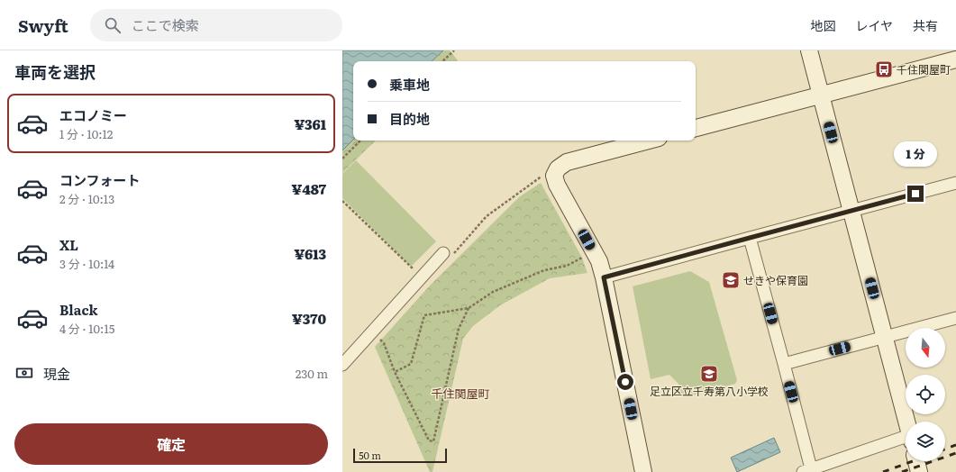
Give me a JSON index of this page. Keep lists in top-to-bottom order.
{
  "districts": ["千住関屋町"],
  "places": {
    "bus stop": ["千住関屋町"],
    "school or university": ["せきや保育園", "足立区立千寿第八小学校"]
  },
  "scale_bar": "50 m",
  "north": "bottom",
  "page": {
    "header": "Swyft",
    "search": "ここで検索",
    "nav": ["地図", "レイヤ", "共有"],
    "heading": "車両を選択",
    "banner": ["乗車地", "目的地"],
    "list": [
      {
        "name": "エコノミー",
        "note": "1 分 · 10:12",
        "value": "¥361"
      },
      {
        "name": "コンフォート",
        "note": "2 分 · 10:13",
        "value": "¥487"
      },
      {
        "name": "XL",
        "note": "3 分 · 10:14",
        "value": "¥613"
      },
      {
        "name": "Black",
        "note": "4 分 · 10:15",
        "value": "¥370"
      }
    ],
    "bubble": "1 分",
    "pay": ["現金", "230 m"],
    "buttons": "確定",
    "scale": "50 m"
  }
}
